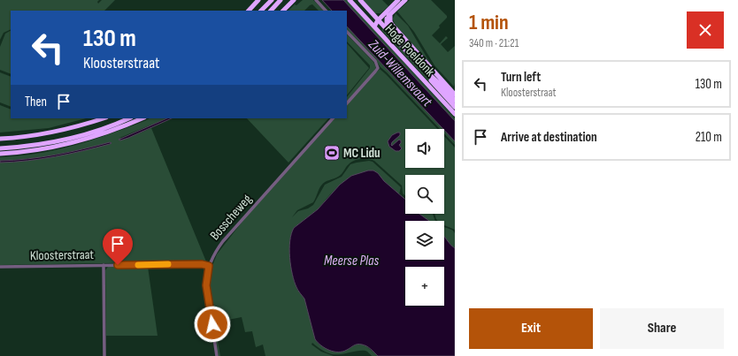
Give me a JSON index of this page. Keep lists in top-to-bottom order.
{
  "streets": {
    "highway": ["Hoge Poeldonk"],
    "street": ["Bosscheweg", "Kloosterstraat"]
  },
  "crossings": [
    ["Bosscheweg", "Kloosterstraat"]
  ],
  "water": ["Zuid-Willemsvaart", "Meerse Plas"],
  "places": {
    "sports": ["MC Lidu"]
  },
  "page": {
    "heading": ["1 min", "340 m · 21:21"],
    "turn": ["130 m", "Kloosterstraat"],
    "list": [
      {
        "name": "Turn left",
        "note": "Kloosterstraat",
        "value": "130 m"
      },
      {
        "name": "Arrive at destination",
        "value": "210 m"
      }
    ],
    "then": "Then",
    "map_buttons": "+",
    "buttons": ["Exit", "Share"]
  }
}
